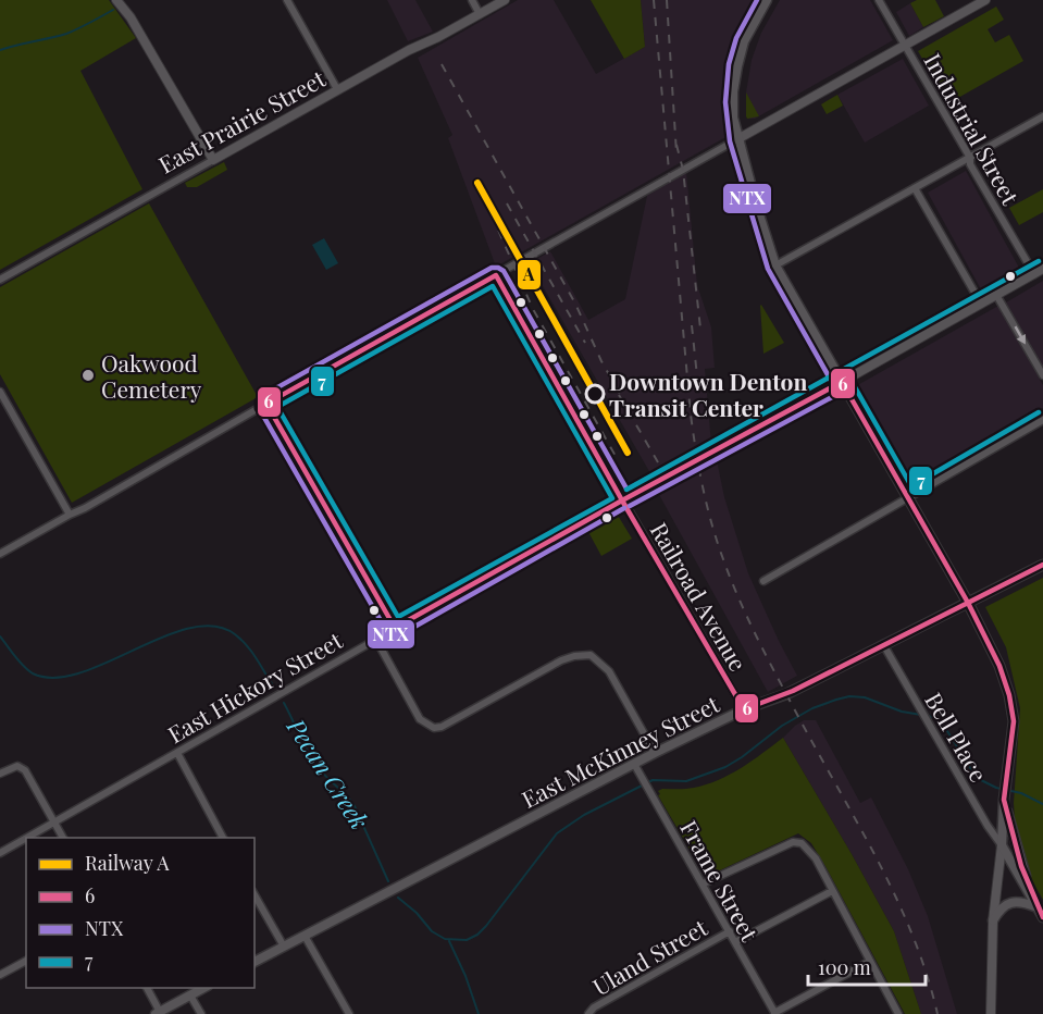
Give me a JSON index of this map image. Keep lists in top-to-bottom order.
{
  "streets": {
    "main road": ["East McKinney Street"],
    "street": [
      "East Prairie Street",
      "Industrial Street",
      "Railroad Avenue",
      "East Hickory Street",
      "Bell Place",
      "Frame Street",
      "Uland Street"
    ]
  },
  "crossings": [
    ["Industrial Street", "East Hickory Street"],
    ["Railroad Avenue", "East Hickory Street"],
    ["Railroad Avenue", "East McKinney Street"],
    ["Bell Place", "East McKinney Street"],
    ["East McKinney Street", "Frame Street"],
    ["Frame Street", "Uland Street"]
  ],
  "water": ["Pecan Creek"],
  "places": ["Oakwood Cemetery", "Downtown Denton Transit Center"],
  "lines": [
    "transit line NTX",
    "rail line A",
    "transit line 7",
    "transit line 6"
  ],
  "legend": [
    "Railway A",
    "6",
    "NTX",
    "7"
  ],
  "scale_bar": "100 m"
}
